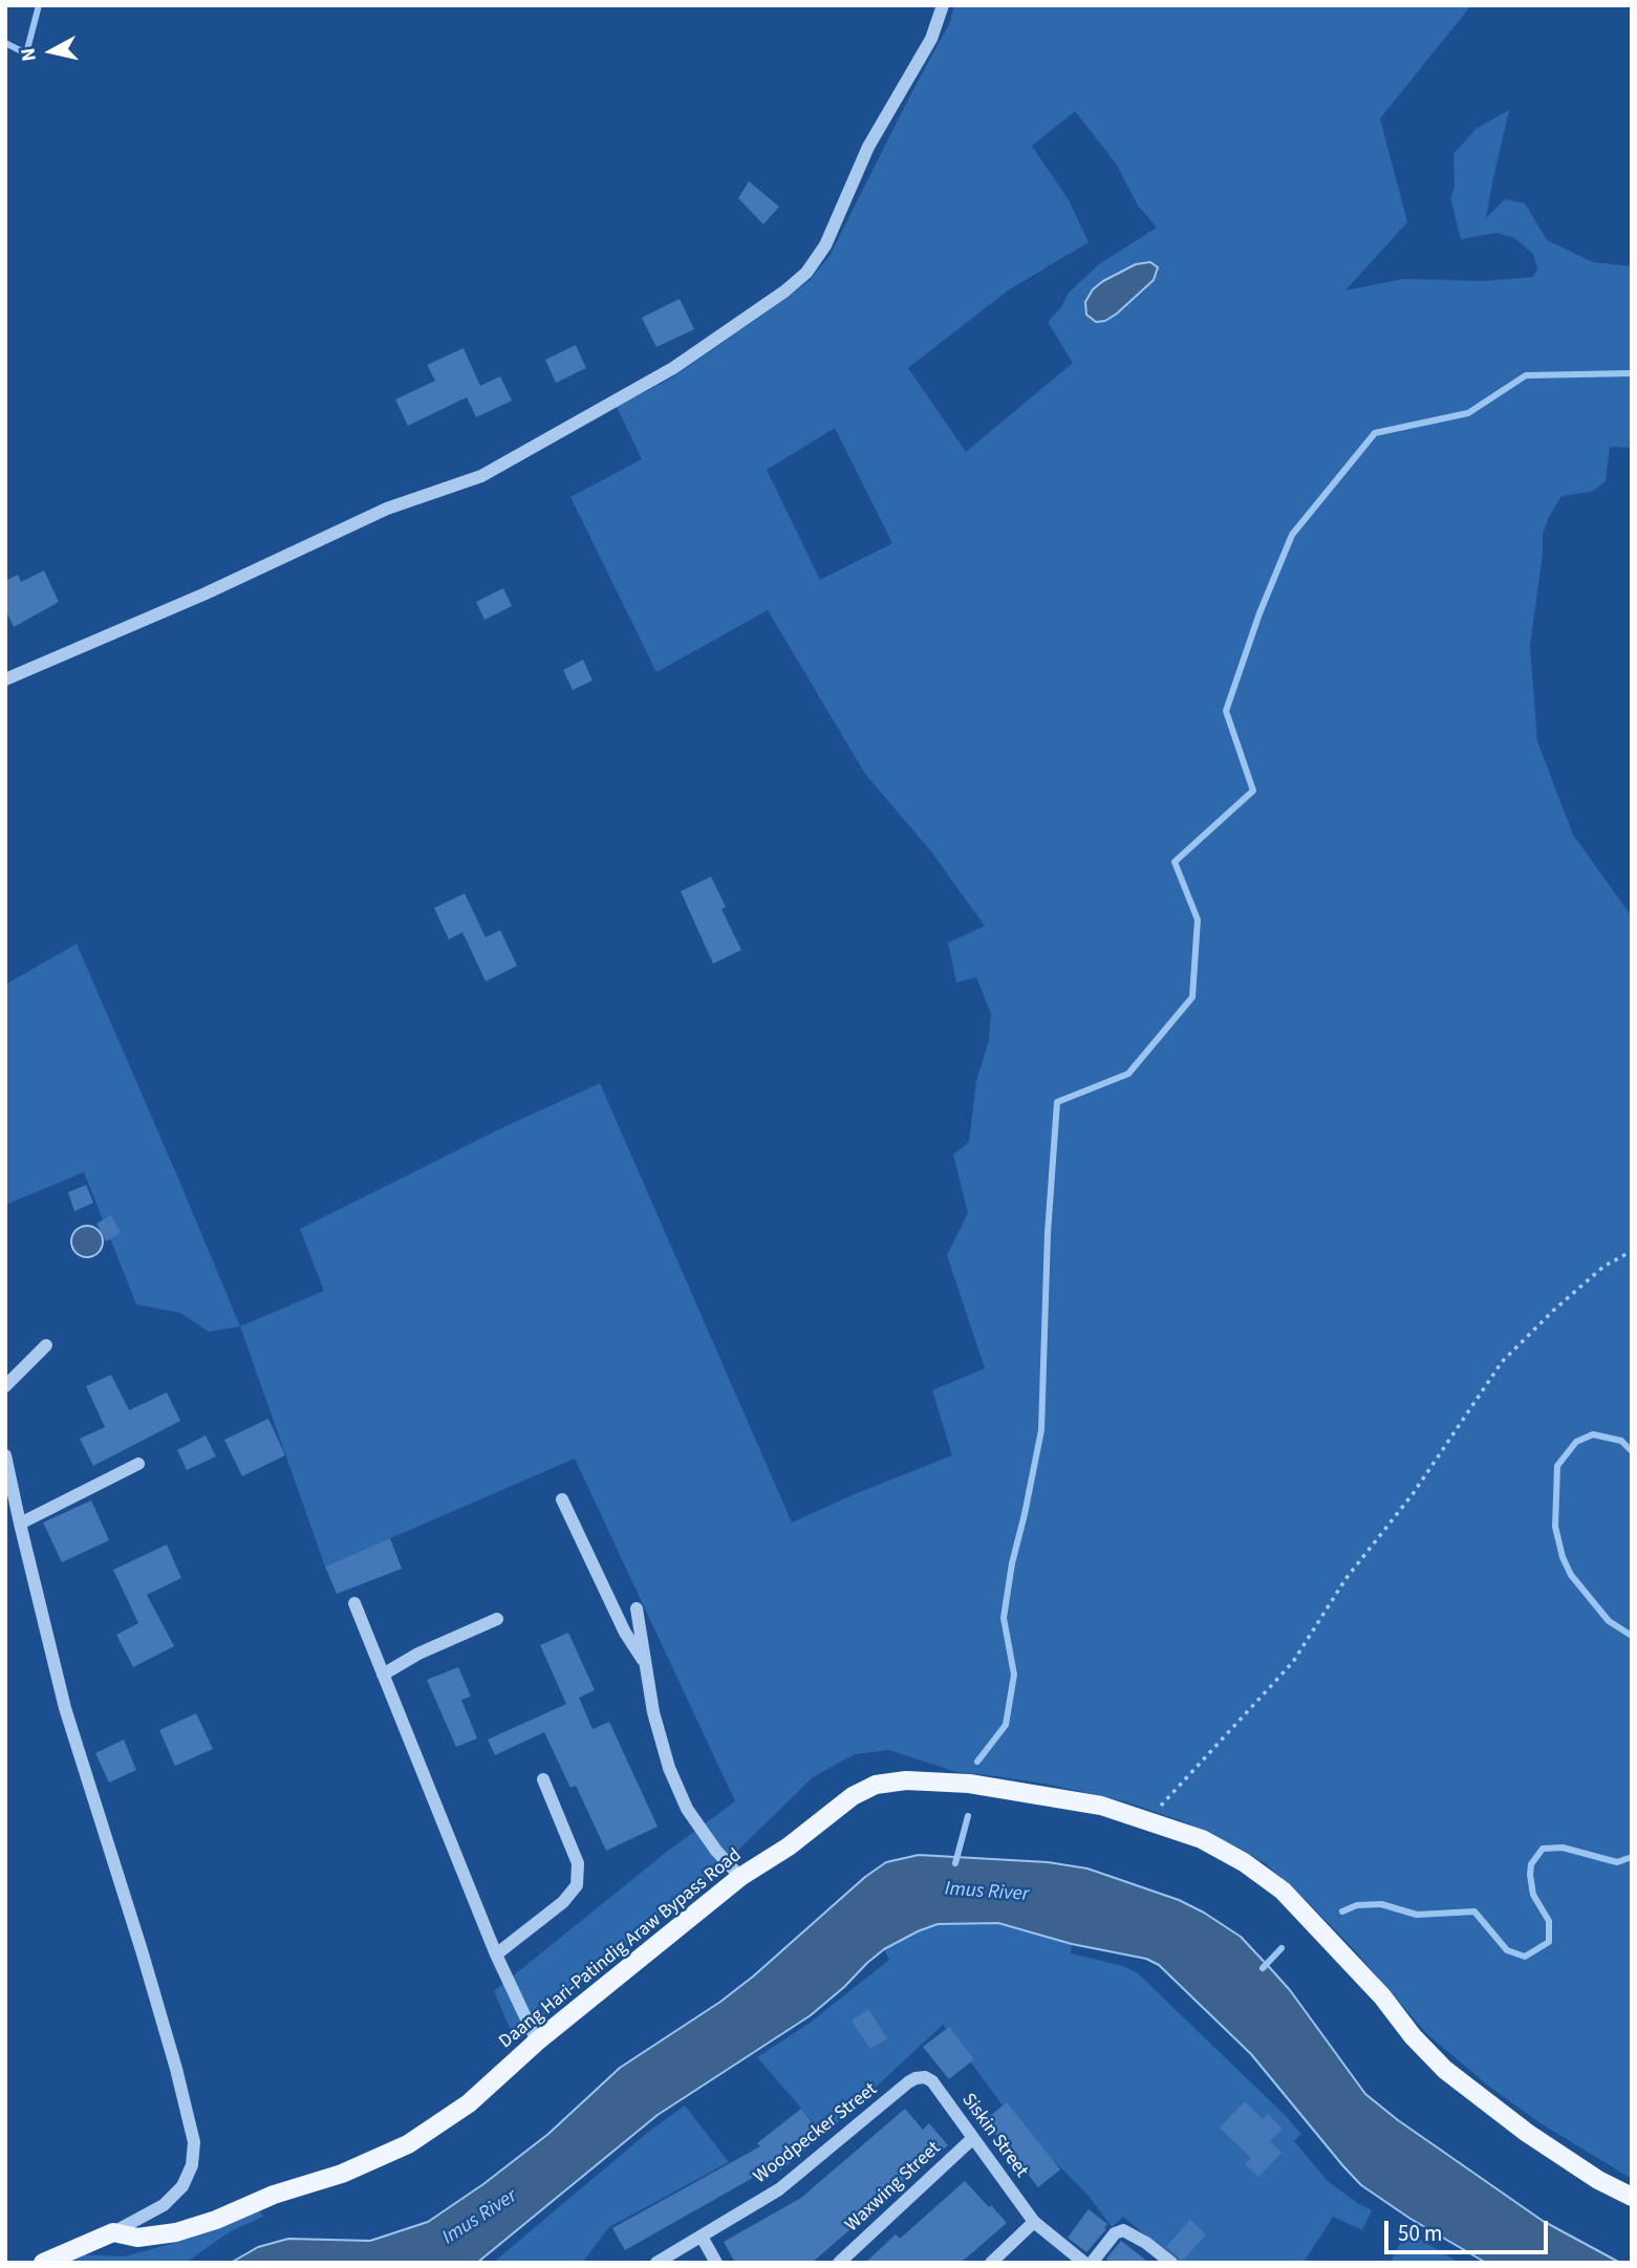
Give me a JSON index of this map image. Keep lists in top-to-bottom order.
{
  "streets": {
    "main road": ["Daang Hari-Patindig Araw Bypass Road"],
    "street": ["Woodpecker Street", "Siskin Street", "Waxwing Street"]
  },
  "crossings": [
    ["Woodpecker Street", "Siskin Street"],
    ["Siskin Street", "Waxwing Street"]
  ],
  "water": ["Imus River"],
  "scale_bar": "50 m",
  "north": "left"
}
